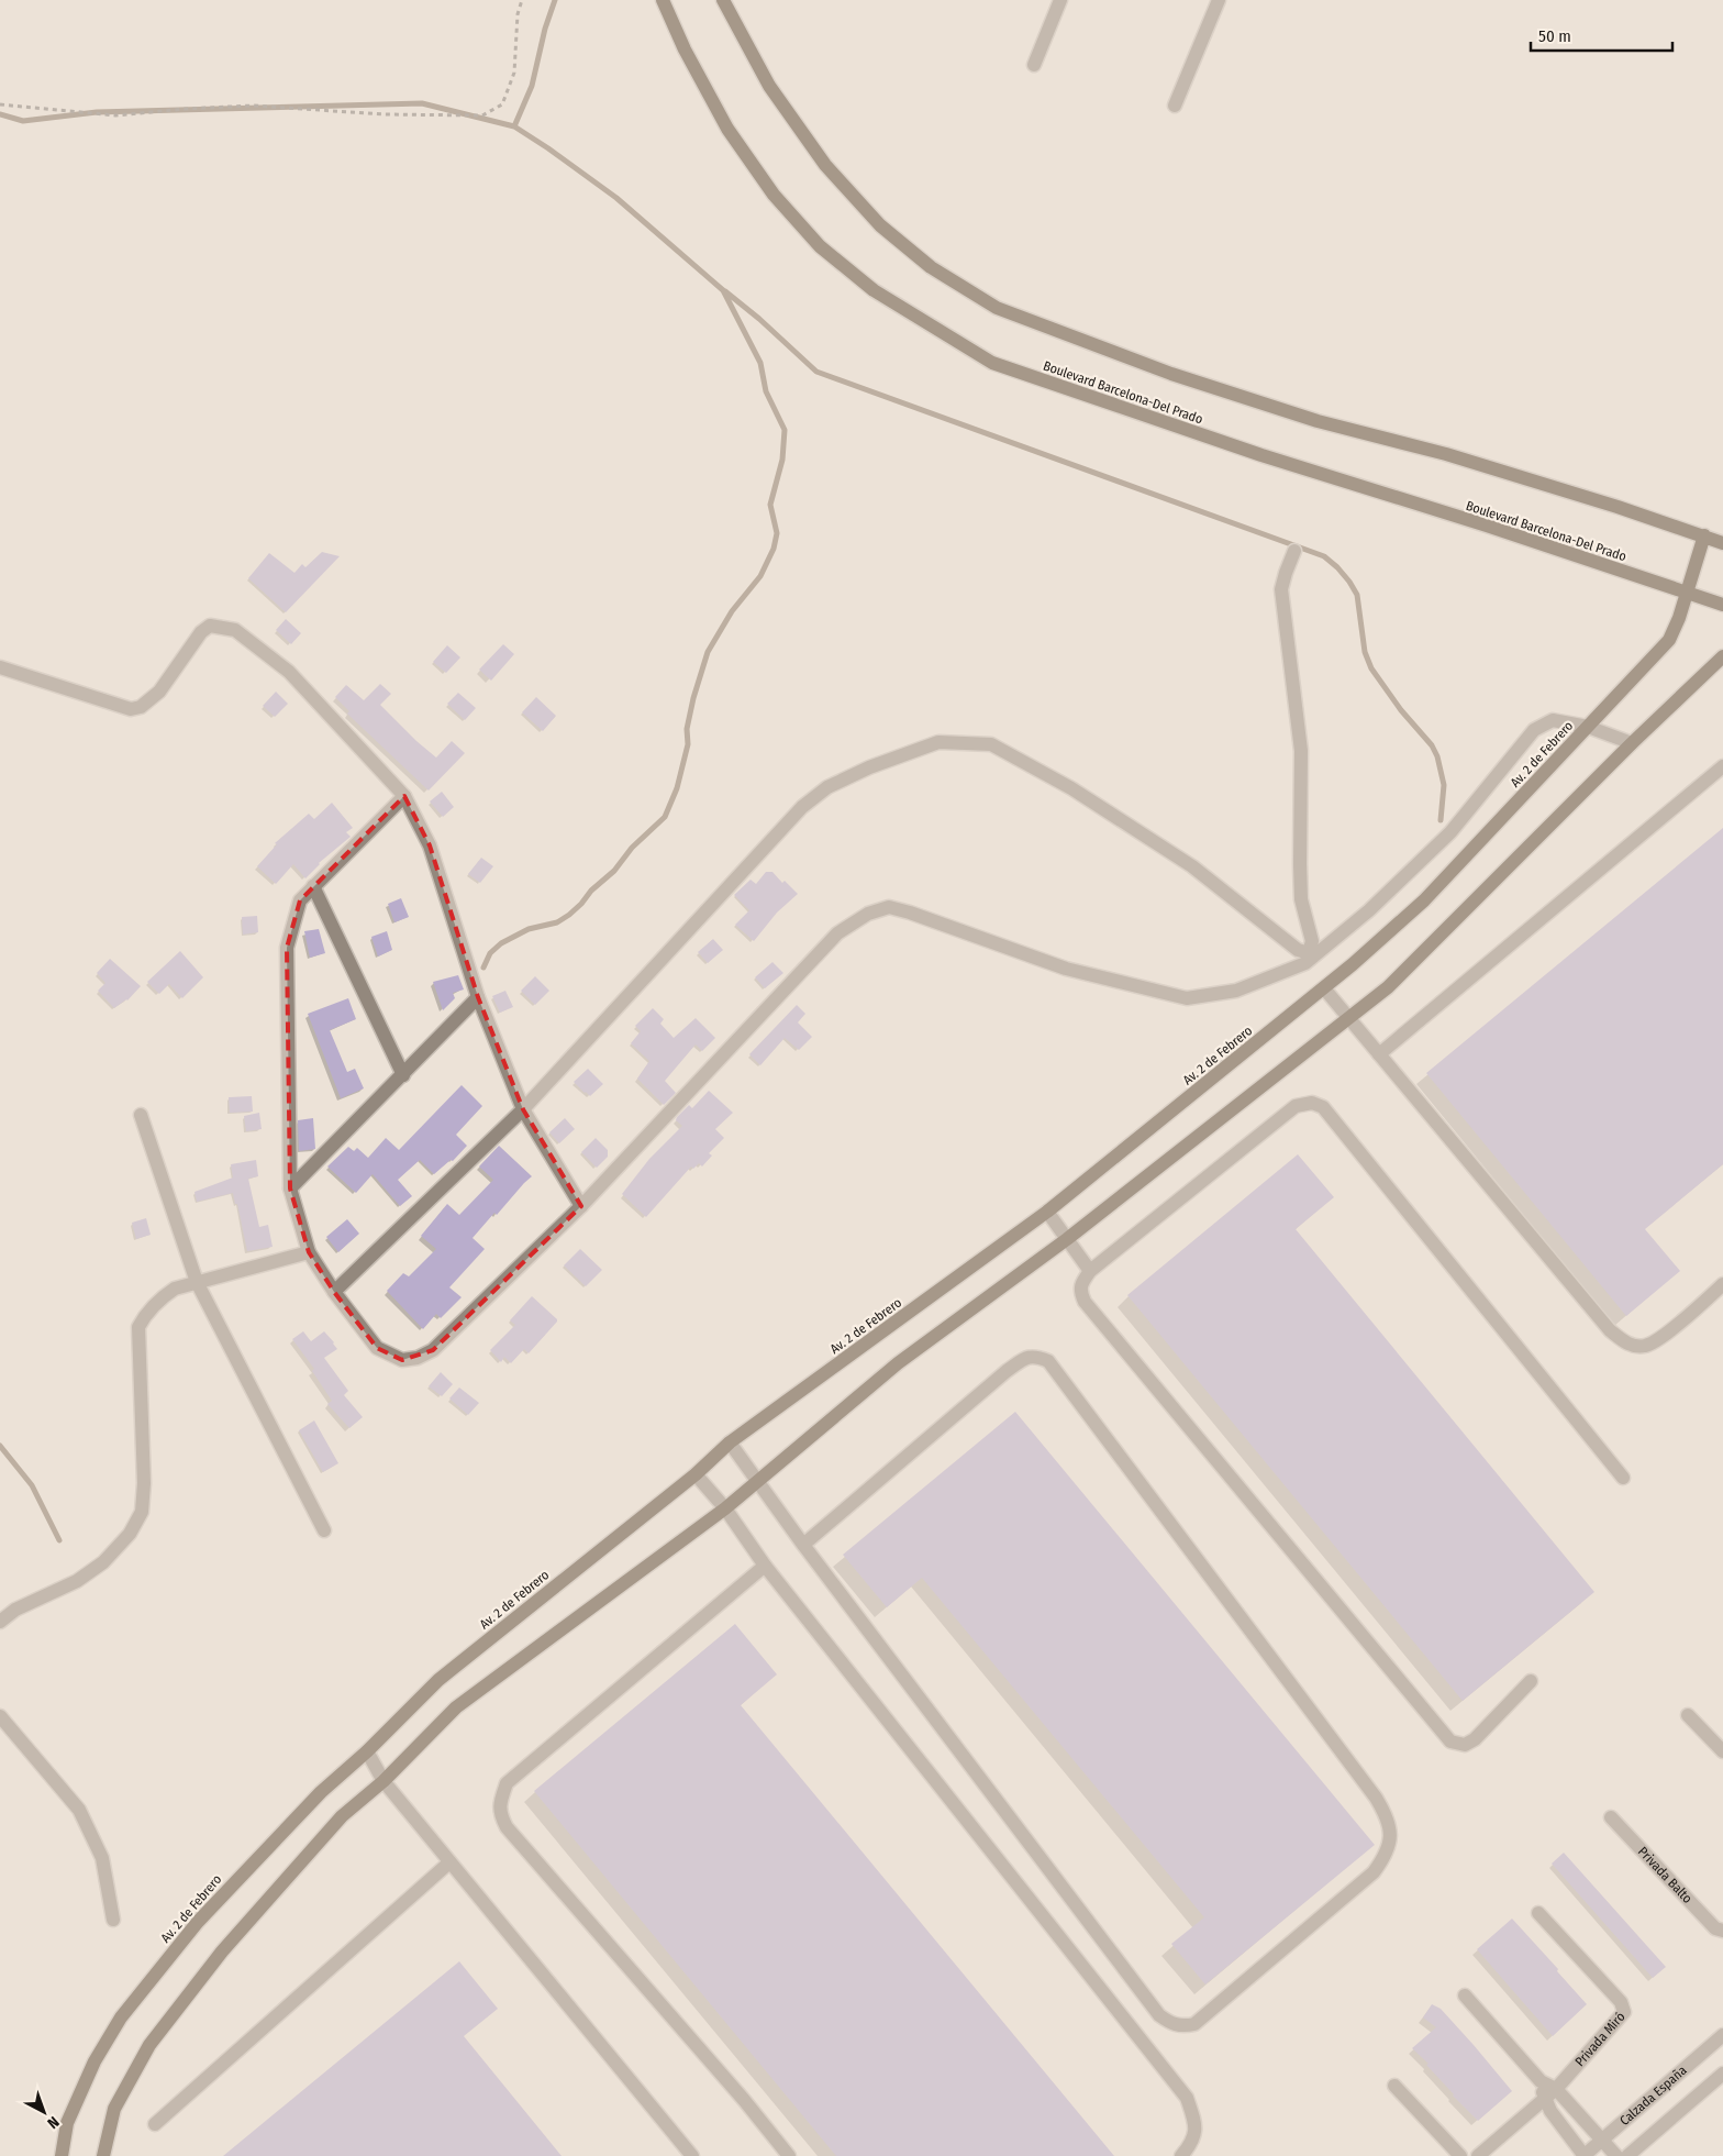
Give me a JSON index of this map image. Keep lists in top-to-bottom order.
{
  "streets": {
    "main road": ["Boulevard Barcelona-Del Prado", "Av. 2 de Febrero"],
    "street": ["Privada Balto", "Privada Miró", "Calzada España"]
  },
  "crossings": [
    ["Boulevard Barcelona-Del Prado", "Av. 2 de Febrero"]
  ],
  "scale_bar": "50 m",
  "north": "bottom right"
}
